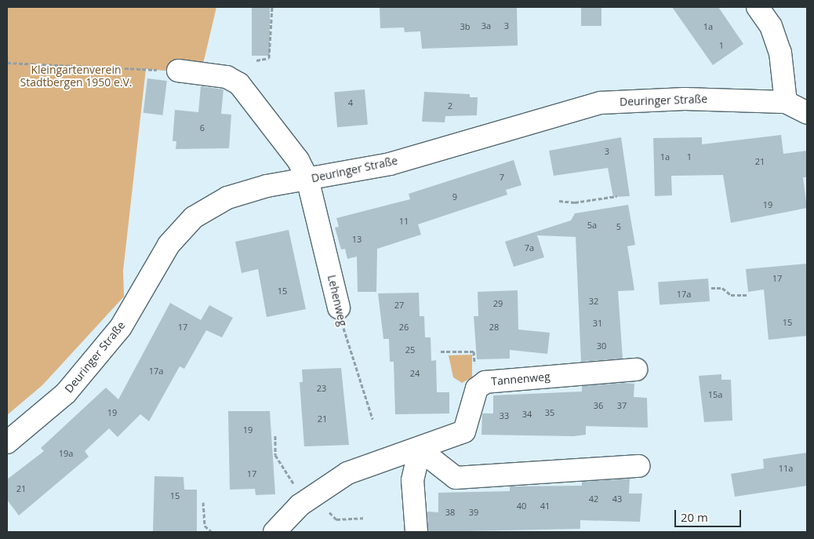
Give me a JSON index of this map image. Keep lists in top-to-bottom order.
{
  "streets": {
    "street": ["Deuringer Straße", "Lehenweg", "Tannenweg"]
  },
  "crossings": [
    ["Deuringer Straße", "Lehenweg"]
  ],
  "parks": ["Kleingartenverein Stadtbergen 1950 e.V."],
  "house_numbers": [
    "3a",
    "3",
    "3b",
    "1a",
    "1",
    "4",
    "2",
    "6",
    "3",
    "1a",
    "1",
    "21",
    "7",
    "9",
    "19",
    "11",
    "5a",
    "5",
    "13",
    "7a",
    "17",
    "15",
    "17a",
    "32",
    "29",
    "27",
    "15",
    "31",
    "17",
    "26",
    "28",
    "30",
    "25",
    "17a",
    "24",
    "23",
    "15a",
    "36",
    "37",
    "19",
    "35",
    "34",
    "33",
    "21",
    "19",
    "19a",
    "11a",
    "17",
    "21",
    "15",
    "42",
    "43",
    "40",
    "41",
    "38",
    "39"
  ],
  "scale_bar": "20 m"
}
